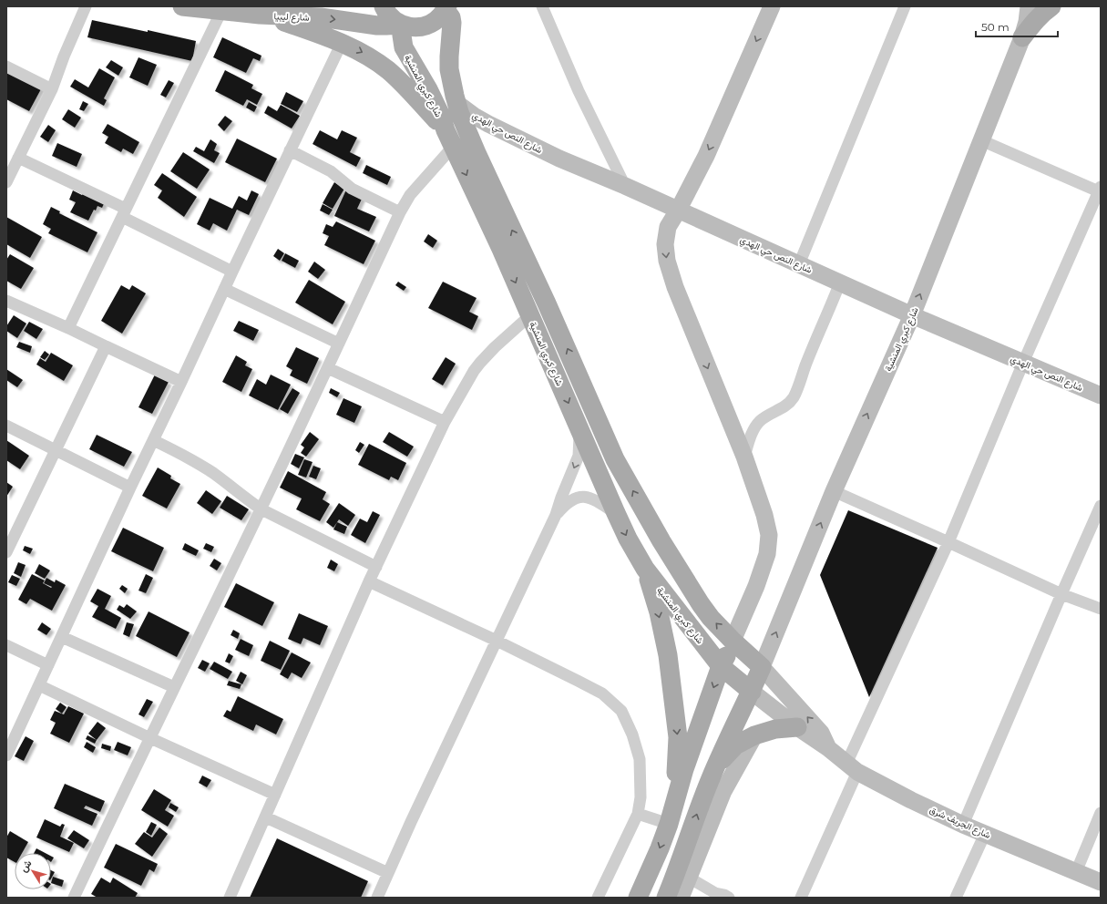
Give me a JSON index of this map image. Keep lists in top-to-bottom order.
{
  "streets": {
    "main road": ["شارع ليبيا", "شارع كبري المنشية"],
    "street": ["شارع النص حي الهدي", "شارع الجريف شرق"]
  },
  "crossings": [
    ["شارع ليبيا", "شارع كبري المنشية"],
    ["شارع كبري المنشية", "شارع النص حي الهدي"],
    ["شارع كبري المنشية", "شارع الجريف شرق"]
  ],
  "scale_bar": "50 m",
  "north": "top left"
}
